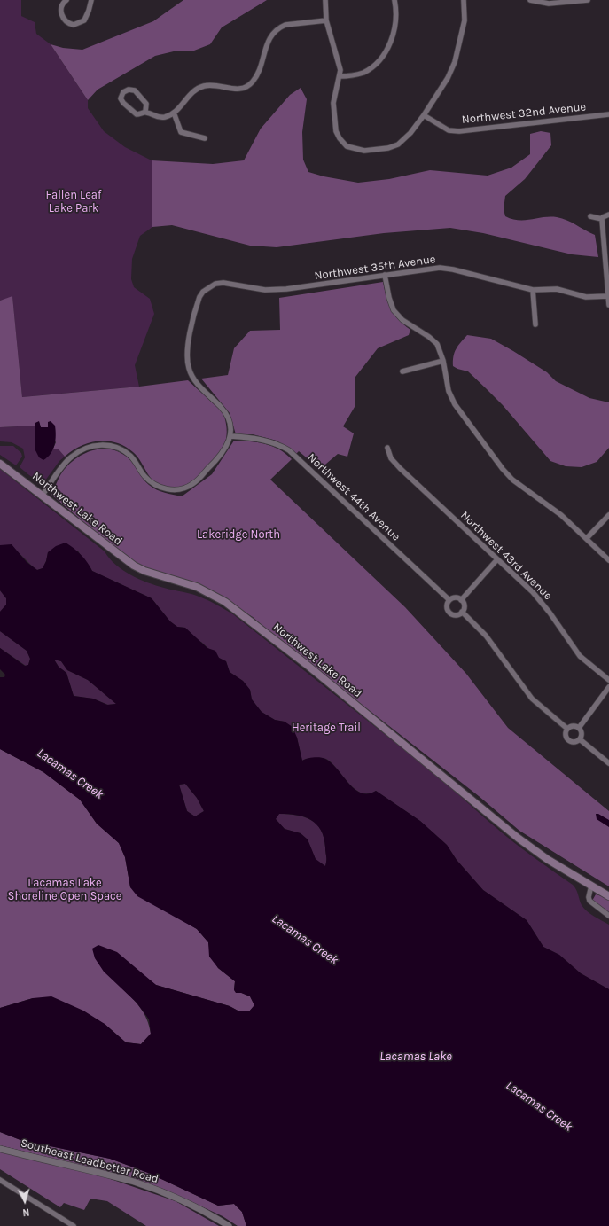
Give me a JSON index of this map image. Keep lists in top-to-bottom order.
{
  "streets": {
    "main road": ["Northwest Lake Road"],
    "street": [
      "Northwest 32nd Avenue",
      "Northwest 35th Avenue",
      "Northwest 44th Avenue",
      "Northwest 43rd Avenue",
      "Southeast Leadbetter Road"
    ]
  },
  "crossings": [
    ["Northwest 35th Avenue", "Northwest 44th Avenue"]
  ],
  "water": ["Lacamas Creek", "Lacamas Lake"],
  "parks": [
    "Fallen Leaf Lake Park",
    "Lakeridge North",
    "Heritage Trail",
    "Lacamas Lake Shoreline Open Space"
  ],
  "north": "bottom"
}
